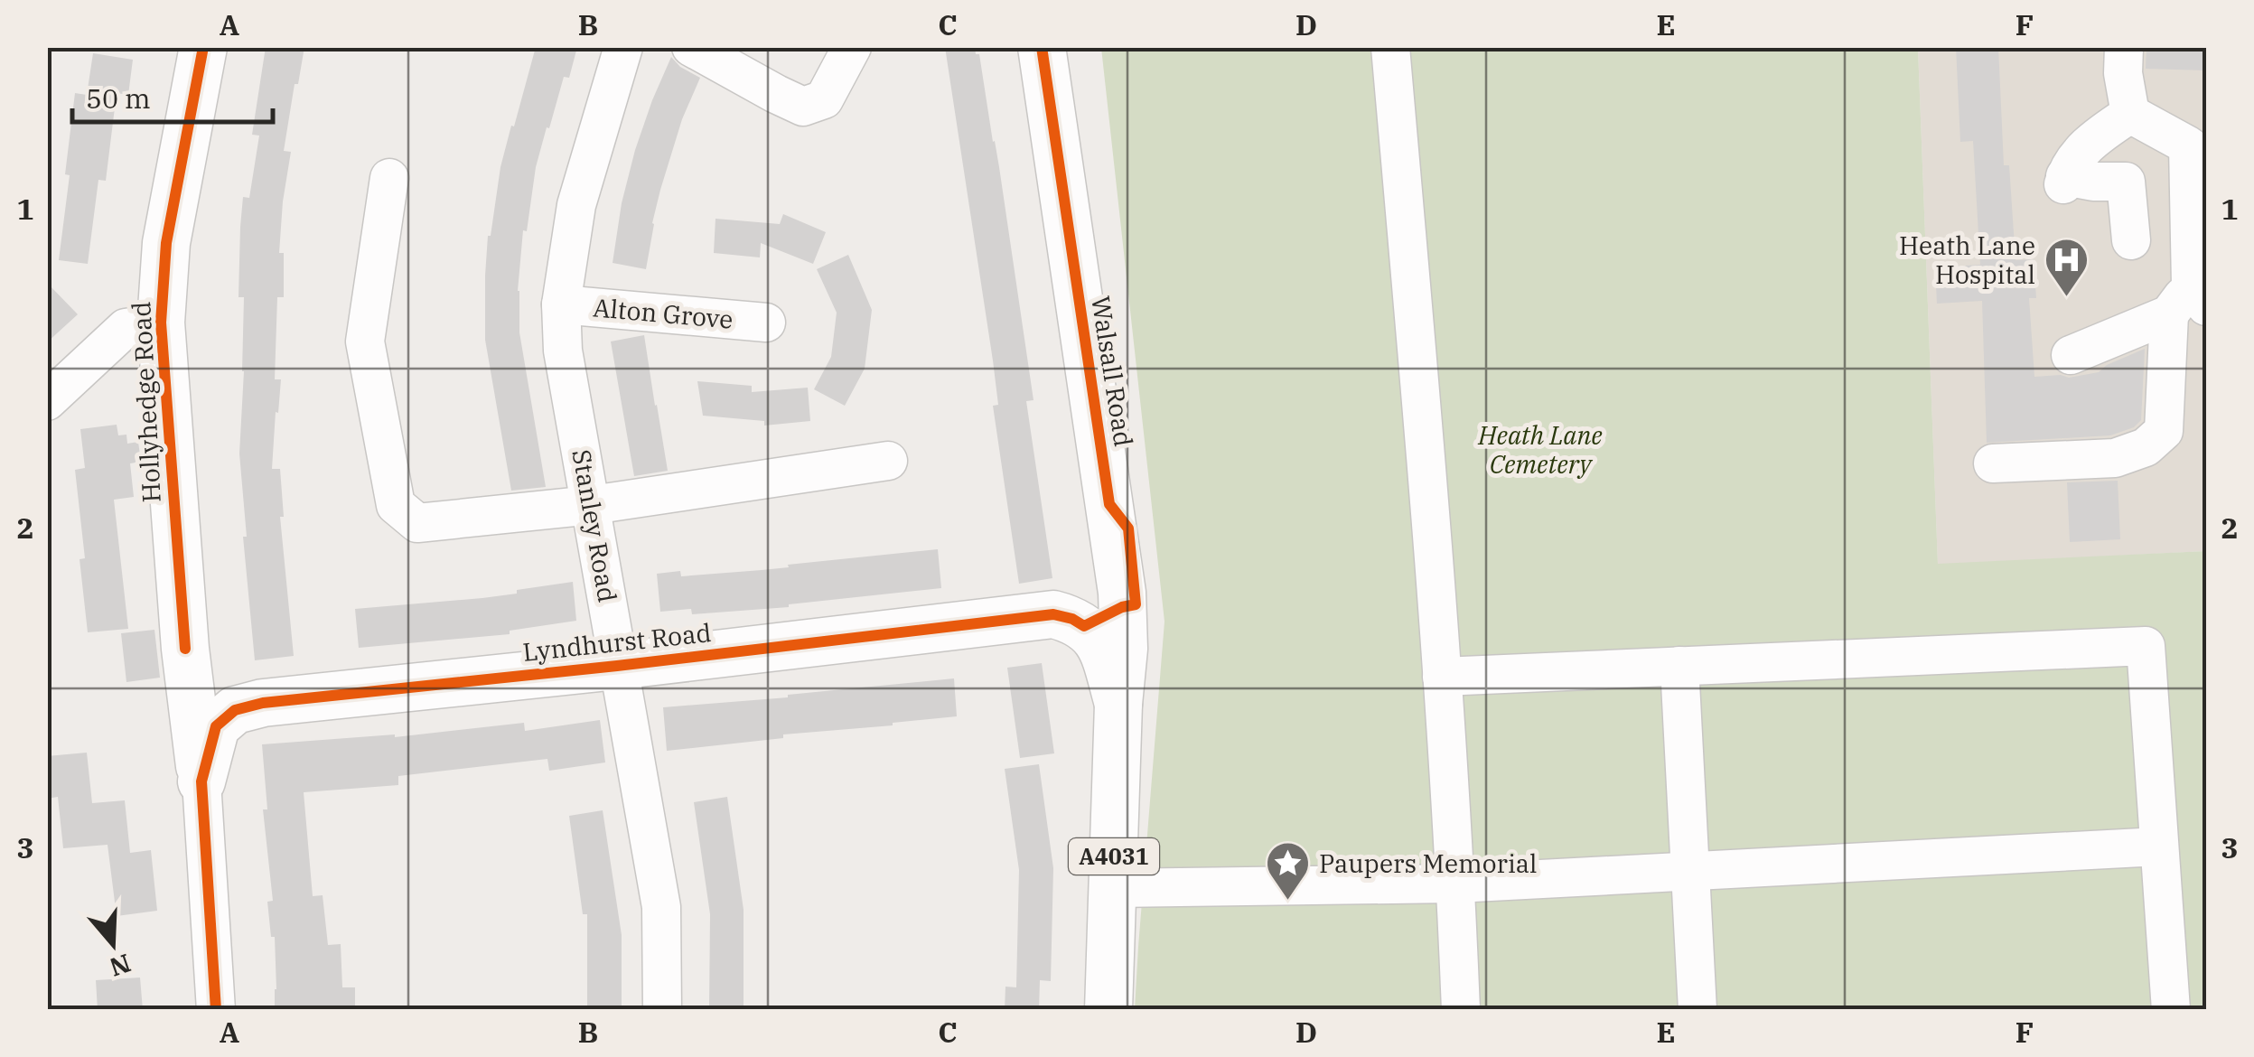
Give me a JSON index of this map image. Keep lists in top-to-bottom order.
{
  "streets": {
    "main road": [
      "Walsall Road",
      "Hollyhedge Road",
      "Lyndhurst Road",
      "A4031"
    ],
    "street": ["Alton Grove", "Stanley Road"]
  },
  "crossings": [
    ["Alton Grove", "Stanley Road"],
    ["Walsall Road", "A4031"],
    ["Hollyhedge Road", "Lyndhurst Road"],
    ["Stanley Road", "Lyndhurst Road"],
    ["Lyndhurst Road", "A4031"]
  ],
  "parks": ["Heath Lane Cemetery"],
  "places": {
    "hospital": ["Heath Lane Hospital"],
    "place": ["Paupers Memorial"]
  },
  "scale_bar": "50 m",
  "north": "bottom",
  "grid": {
    "columns": [
      "A",
      "B",
      "C",
      "D",
      "E",
      "F"
    ],
    "rows": ["1", "2", "3"]
  }
}
